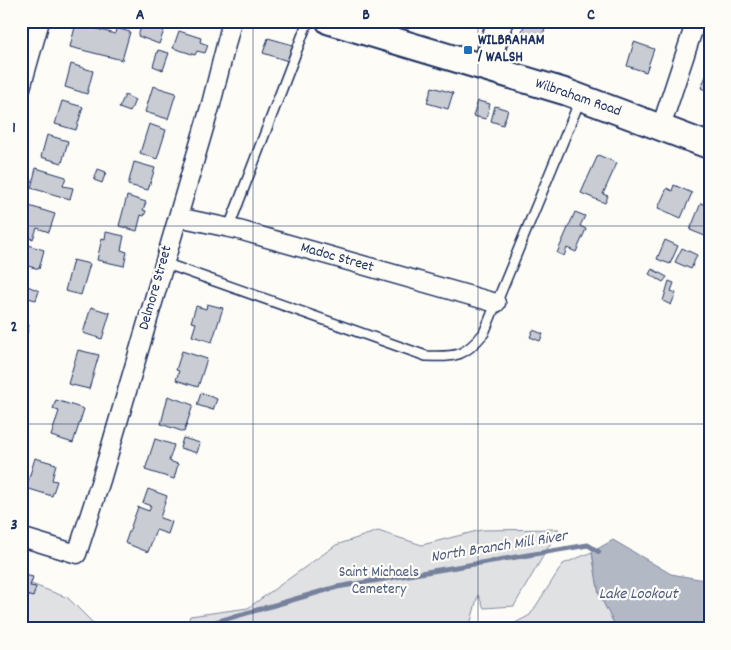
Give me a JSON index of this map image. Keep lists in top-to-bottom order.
{
  "streets": {
    "main road": ["Wilbraham Road"],
    "street": ["Madoc Street", "Delmore Street"]
  },
  "crossings": [
    ["Madoc Street", "Delmore Street"]
  ],
  "water": ["North Branch Mill River", "Lake Lookout"],
  "parks": ["Saint Michaels Cemetery"],
  "places": {
    "transit": ["WILBRAHAM / WALSH"]
  },
  "grid": {
    "columns": ["A", "B", "C"],
    "rows": ["1", "2", "3"]
  }
}
